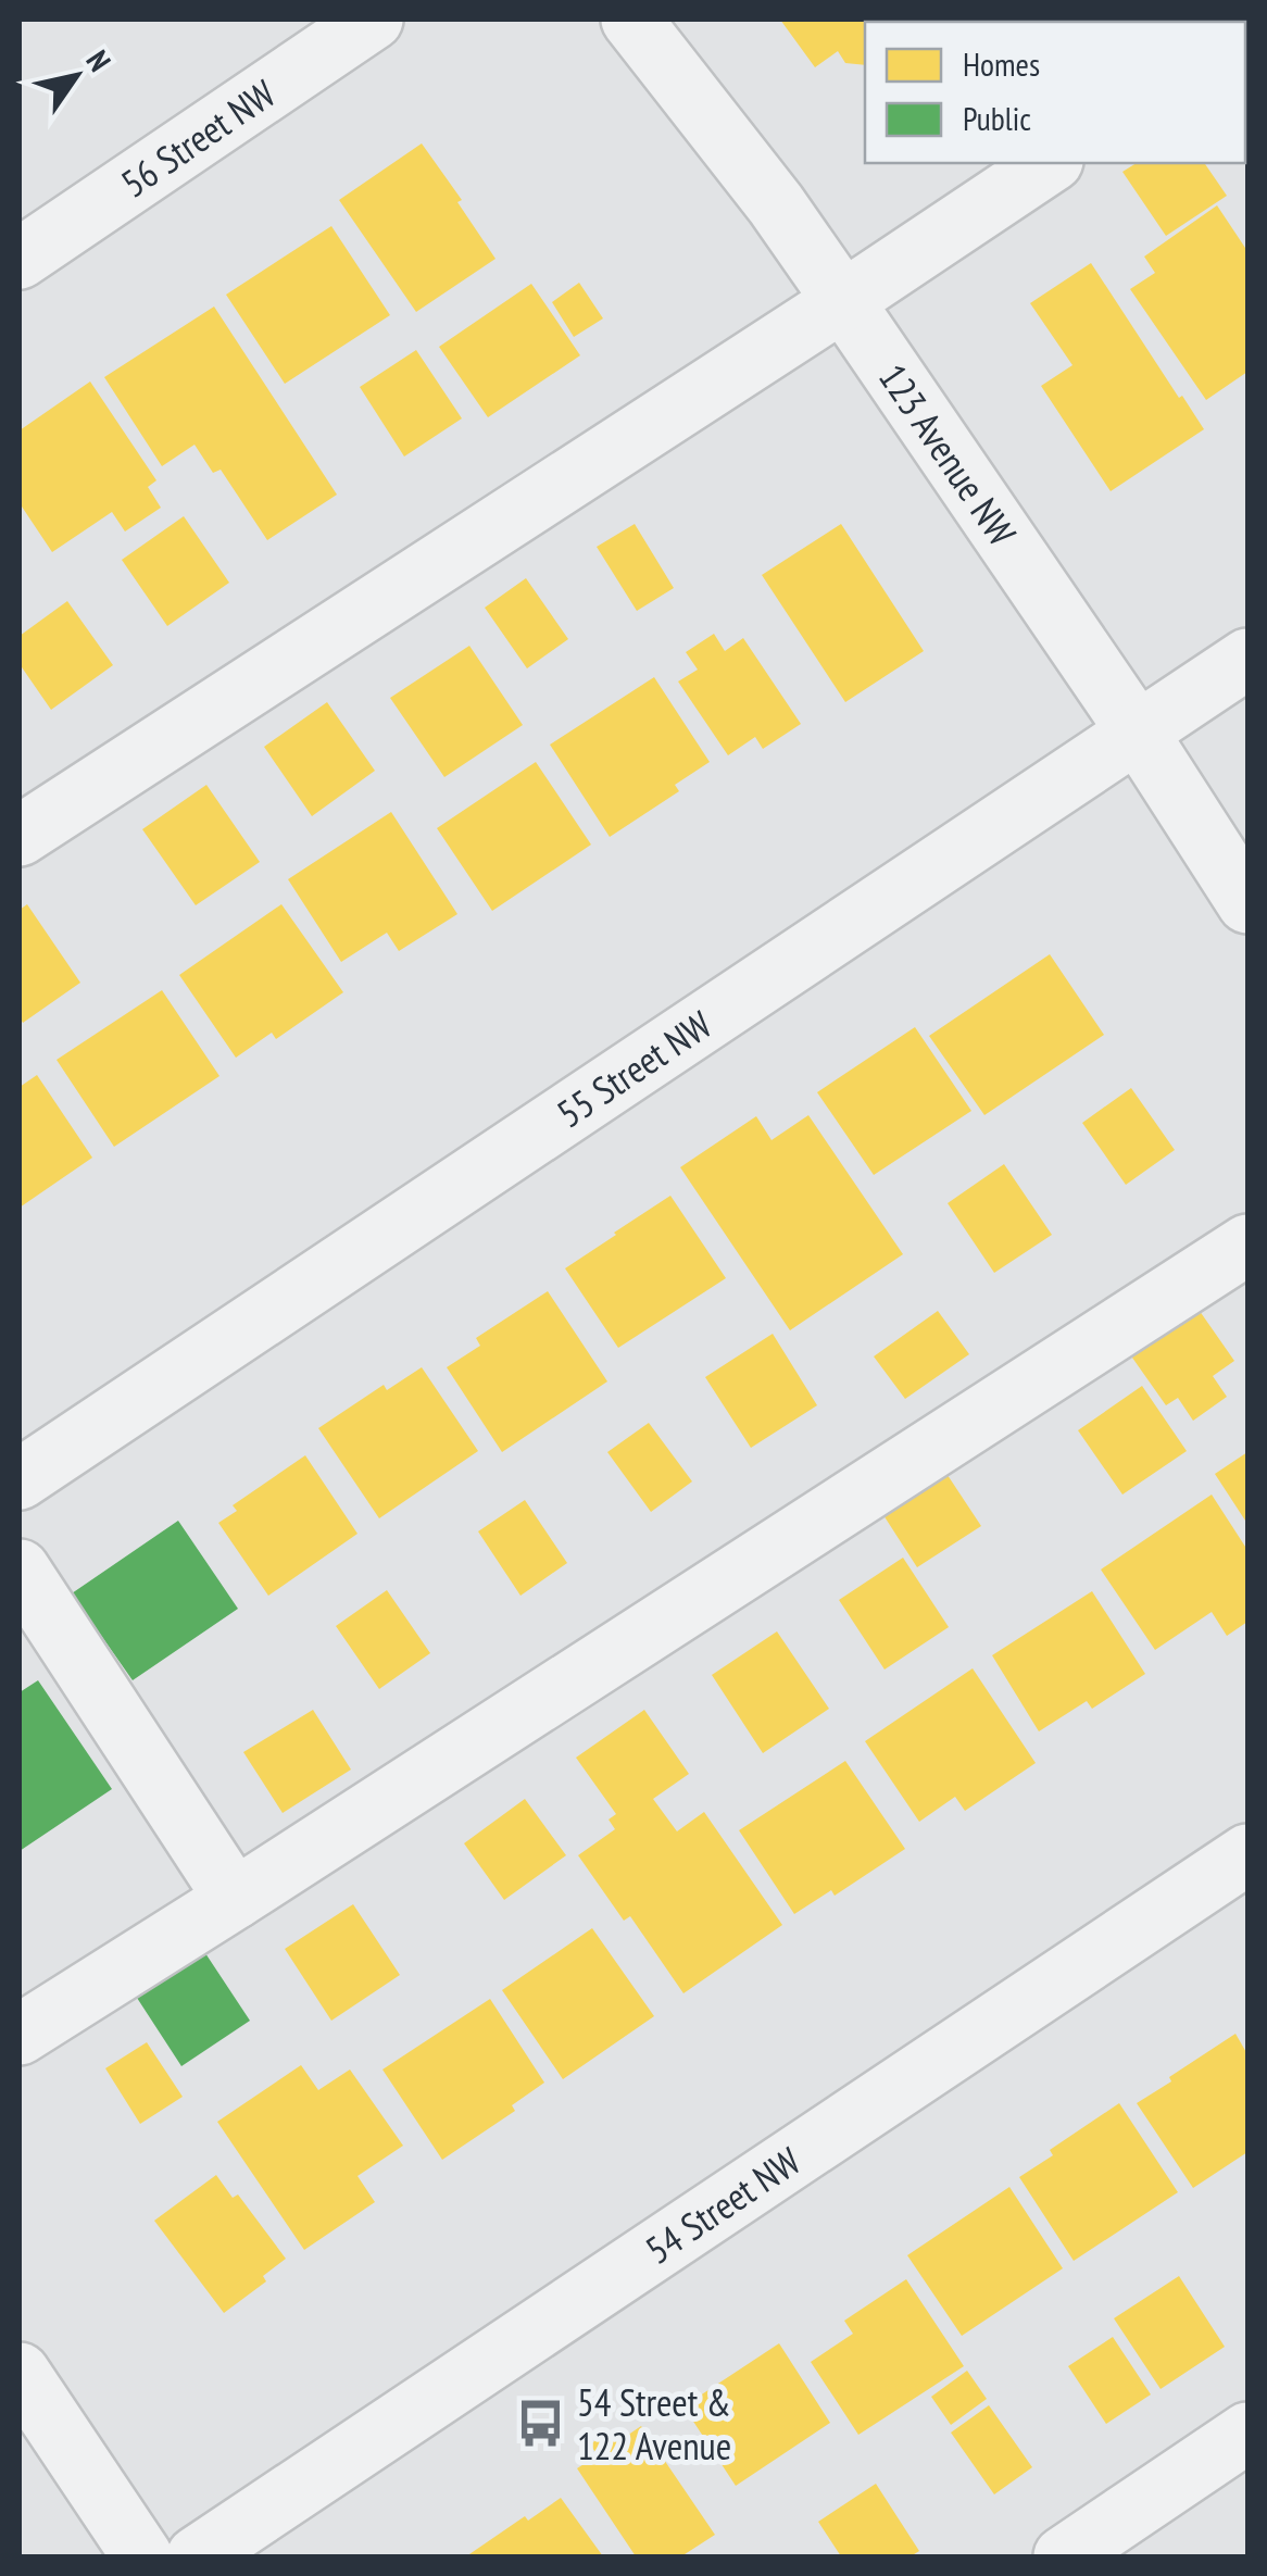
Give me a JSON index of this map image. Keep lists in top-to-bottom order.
{
  "streets": {
    "street": [
      "56 Street NW",
      "123 Avenue NW",
      "55 Street NW",
      "54 Street NW"
    ]
  },
  "crossings": [
    ["123 Avenue NW", "55 Street NW"]
  ],
  "places": {
    "bus stop": ["54 Street & 122 Avenue"]
  },
  "legend": ["Homes", "Public"],
  "north": "top right"
}
